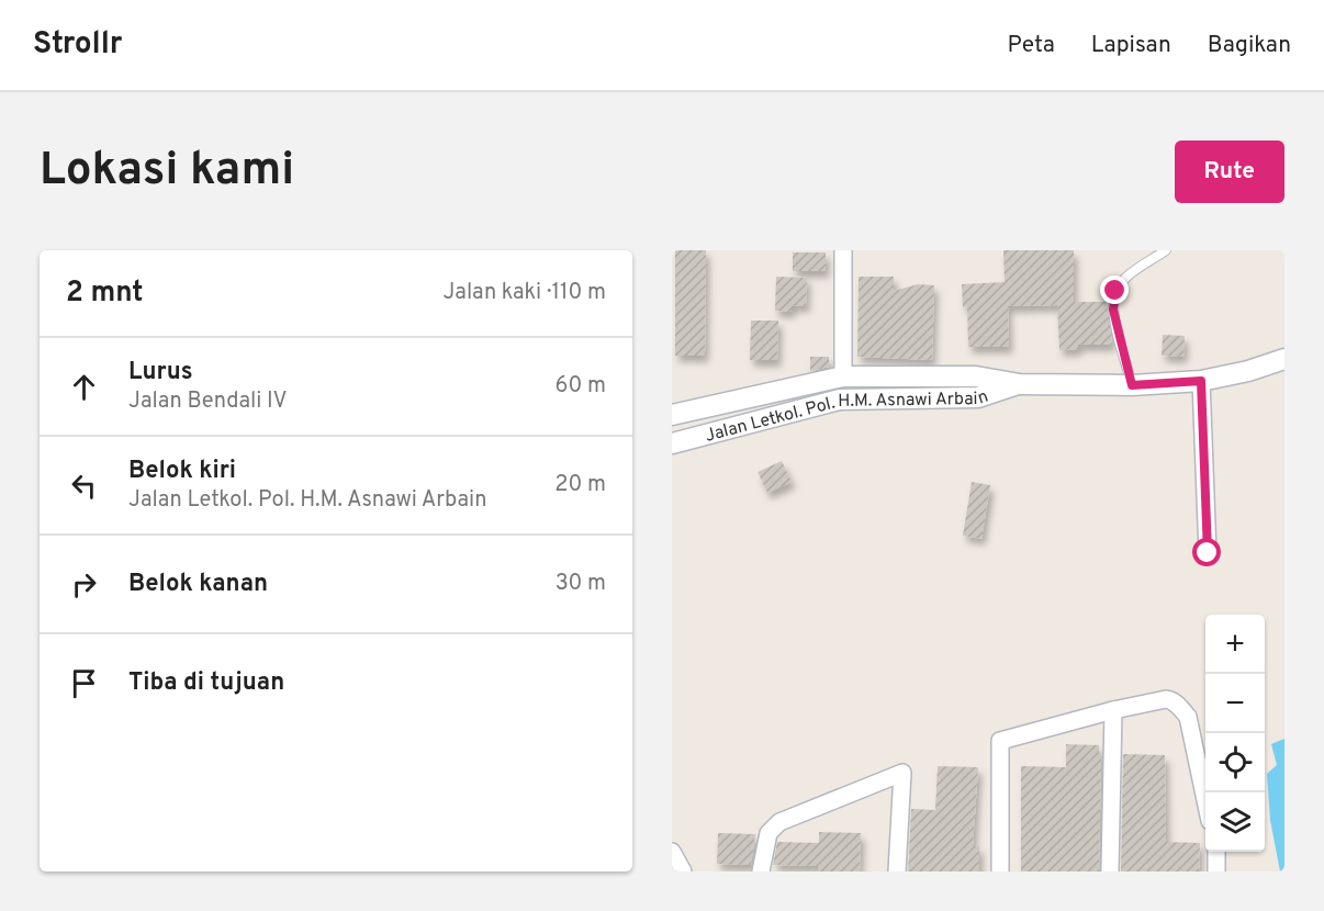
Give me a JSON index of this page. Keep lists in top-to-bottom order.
{
  "streets": {
    "street": ["Jalan Letkol. Pol. H.M. Asnawi Arbain"]
  },
  "page": {
    "header": "Strollr",
    "nav": ["Peta", "Lapisan", "Bagikan"],
    "buttons": "Rute",
    "title": "Lokasi kami",
    "heading": ["2 mnt", "Jalan kaki · 110 m"],
    "list": [
      ["Lurus", "Jalan Bendali IV", "60 m"],
      ["Belok kiri", "Jalan Letkol. Pol. H.M. Asnawi Arbain", "20 m"],
      ["Belok kanan", "30 m"],
      "Tiba di tujuan"
    ],
    "map_buttons": ["+", "−"]
  }
}
